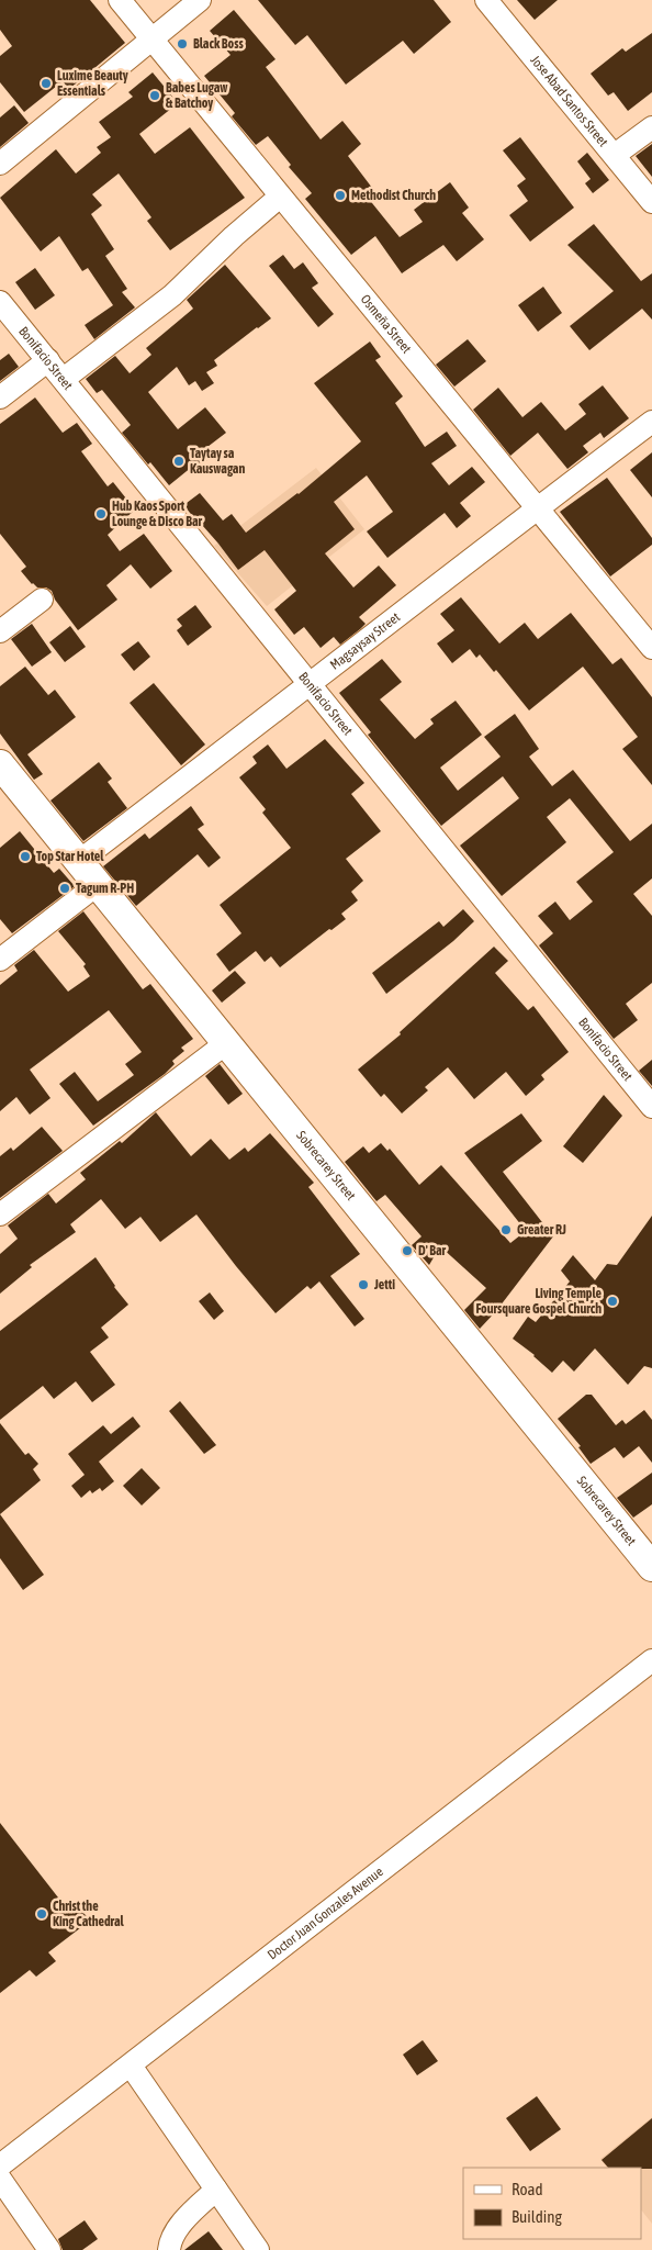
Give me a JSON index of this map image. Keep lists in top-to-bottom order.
{
  "streets": {
    "main road": ["Sobrecarey Street"],
    "street": [
      "Jose Abad Santos Street",
      "Osmeña Street",
      "Bonifacio Street",
      "Magsaysay Street",
      "Doctor Juan Gonzales Avenue"
    ]
  },
  "crossings": [
    ["Osmeña Street", "Magsaysay Street"],
    ["Bonifacio Street", "Magsaysay Street"],
    ["Magsaysay Street", "Sobrecarey Street"]
  ],
  "places": [
    "Black Boss",
    "Luxime Beauty Essentials",
    "Babes Lugaw & Batchoy",
    "Methodist Church",
    "Taytay sa Kauswagan",
    "Hub Kaos Sport Lounge & Disco Bar",
    "Top Star Hotel",
    "Tagum R-PH",
    "Greater RJ",
    "D' Bar",
    "Jetti",
    "Living Temple Foursquare Gospel Church",
    "Christ the King Cathedral"
  ],
  "legend": ["Road", "Building"]
}
